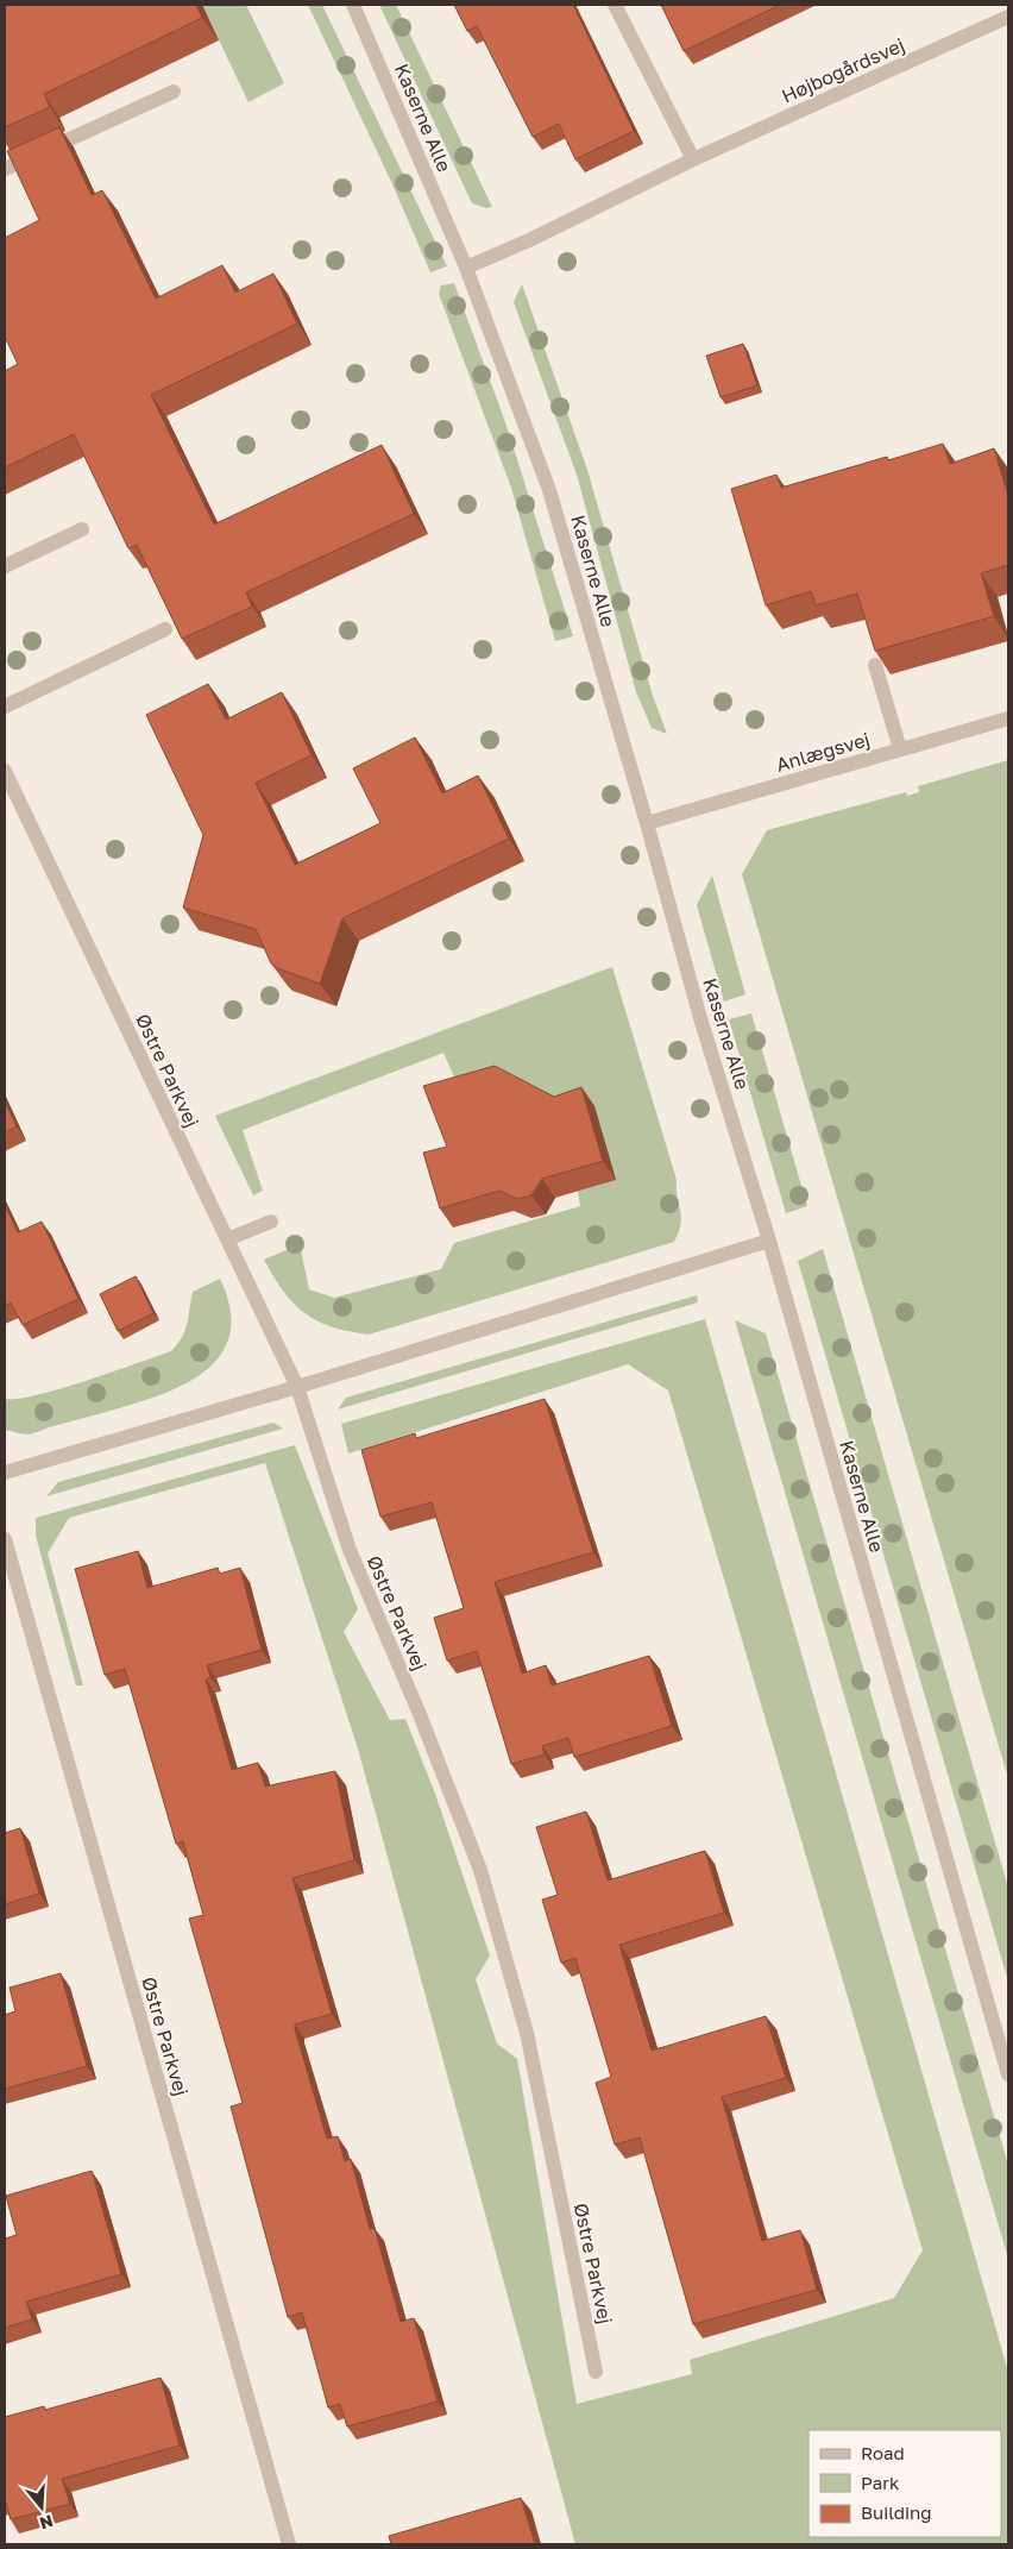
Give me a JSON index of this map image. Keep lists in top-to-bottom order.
{
  "streets": {
    "street": [
      "Højbogårdsvej",
      "Kaserne Alle",
      "Anlægsvej",
      "Østre Parkvej"
    ]
  },
  "crossings": [
    ["Højbogårdsvej", "Kaserne Alle"],
    ["Kaserne Alle", "Anlægsvej"]
  ],
  "legend": ["Road", "Park", "Building"],
  "north": "bottom"
}
